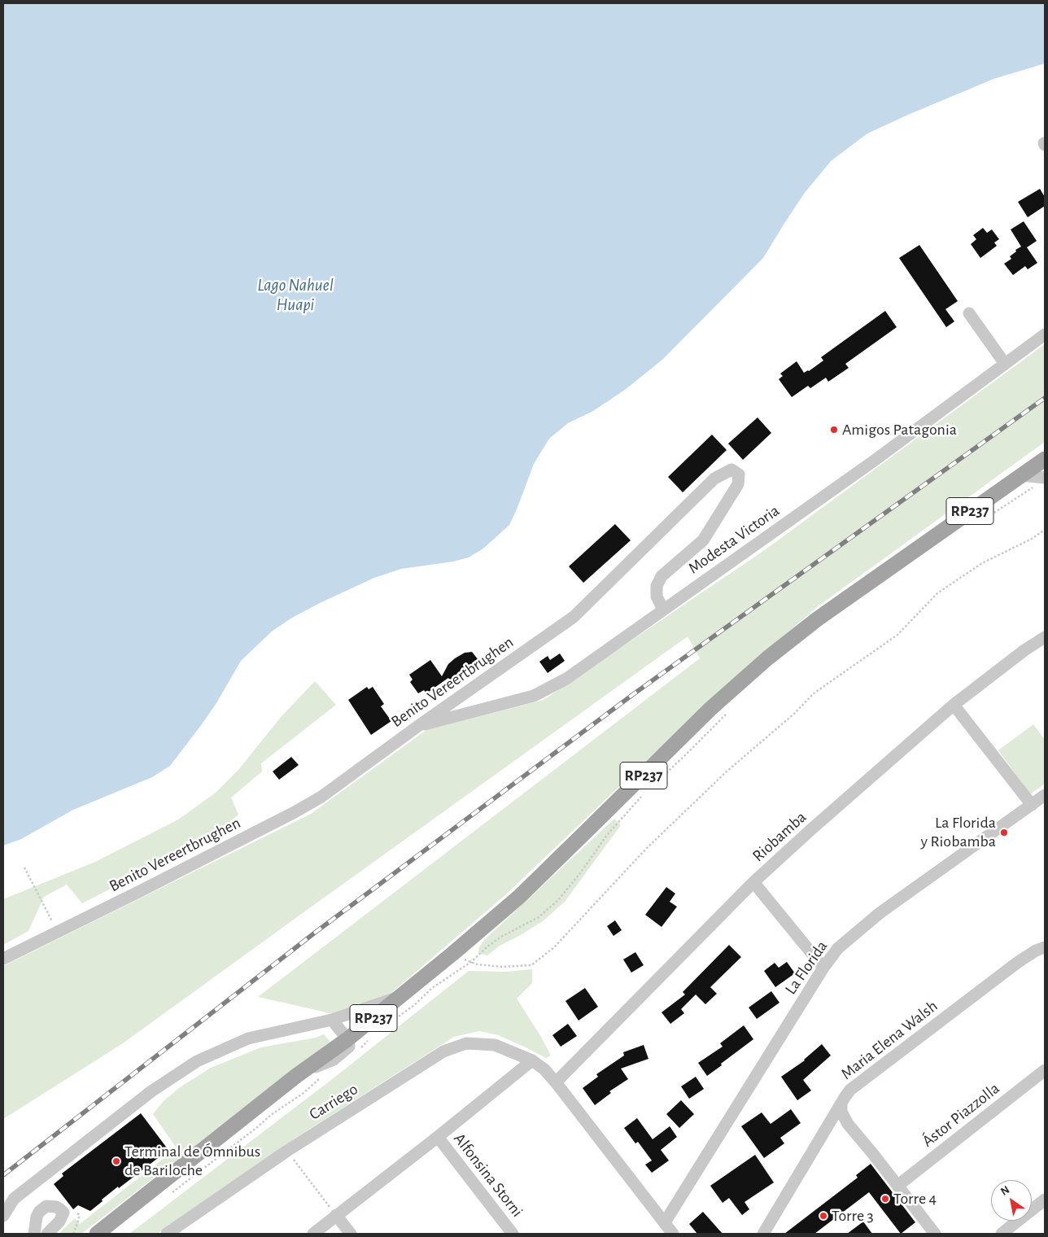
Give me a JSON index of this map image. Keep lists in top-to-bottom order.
{
  "streets": {
    "main road": ["RP237"],
    "street": [
      "Modesta Victoria",
      "Benito Vereertbrughen",
      "Riobamba",
      "La Florida",
      "Maria Elena Walsh",
      "Carriego",
      "Ástor Piazzolla",
      "Alfonsina Storni"
    ]
  },
  "crossings": [
    ["Modesta Victoria", "Benito Vereertbrughen"],
    ["Riobamba", "Carriego"],
    ["La Florida", "Carriego"]
  ],
  "water": ["Lago Nahuel Huapi"],
  "places": [
    "Amigos Patagonia",
    "La Florida y Riobamba",
    "Terminal de Ómnibus de Bariloche",
    "Torre 4",
    "Torre 3"
  ],
  "north": "top left"
}
